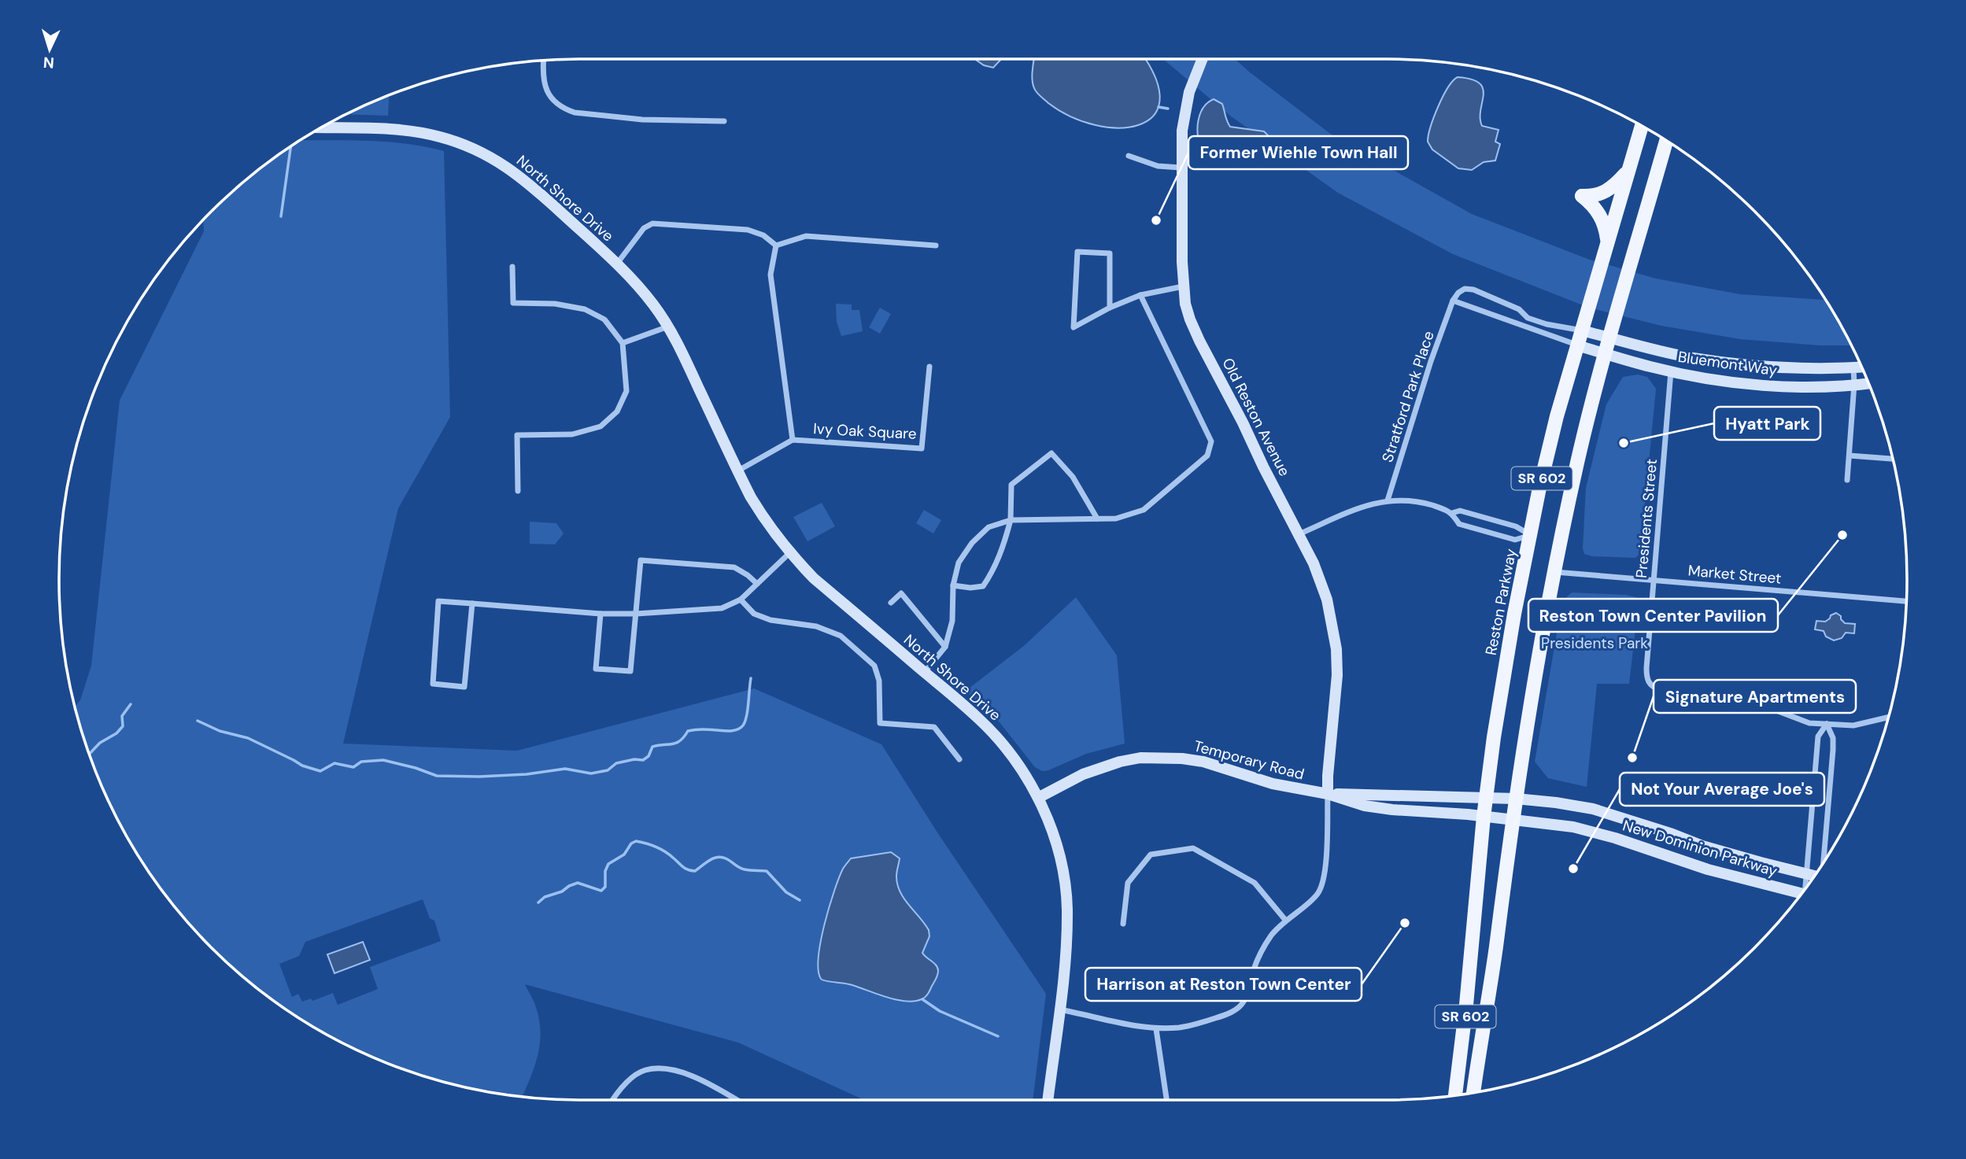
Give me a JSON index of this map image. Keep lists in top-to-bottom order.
{
  "streets": {
    "main road": ["SR 602", "Reston Parkway"],
    "street": [
      "North Shore Drive",
      "Bluemont Way",
      "Stratford Park Place",
      "Old Reston Avenue",
      "Ivy Oak Square",
      "Presidents Street",
      "Market Street",
      "Temporary Road",
      "New Dominion Parkway"
    ]
  },
  "crossings": [
    ["North Shore Drive", "Ivy Oak Square"],
    ["North Shore Drive", "Temporary Road"],
    ["Bluemont Way", "SR 602"],
    ["Bluemont Way", "Presidents Street"],
    ["Bluemont Way", "Reston Parkway"],
    ["Old Reston Avenue", "Temporary Road"],
    ["SR 602", "Market Street"],
    ["SR 602", "New Dominion Parkway"],
    ["Presidents Street", "Market Street"],
    ["Reston Parkway", "Temporary Road"],
    ["Reston Parkway", "New Dominion Parkway"],
    ["Temporary Road", "New Dominion Parkway"]
  ],
  "parks": ["Presidents Park"],
  "places": [
    "Former Wiehle Town Hall",
    "Hyatt Park",
    "Reston Town Center Pavilion",
    "Signature Apartments",
    "Not Your Average Joe's",
    "Harrison at Reston Town Center"
  ],
  "north": "bottom"
}
